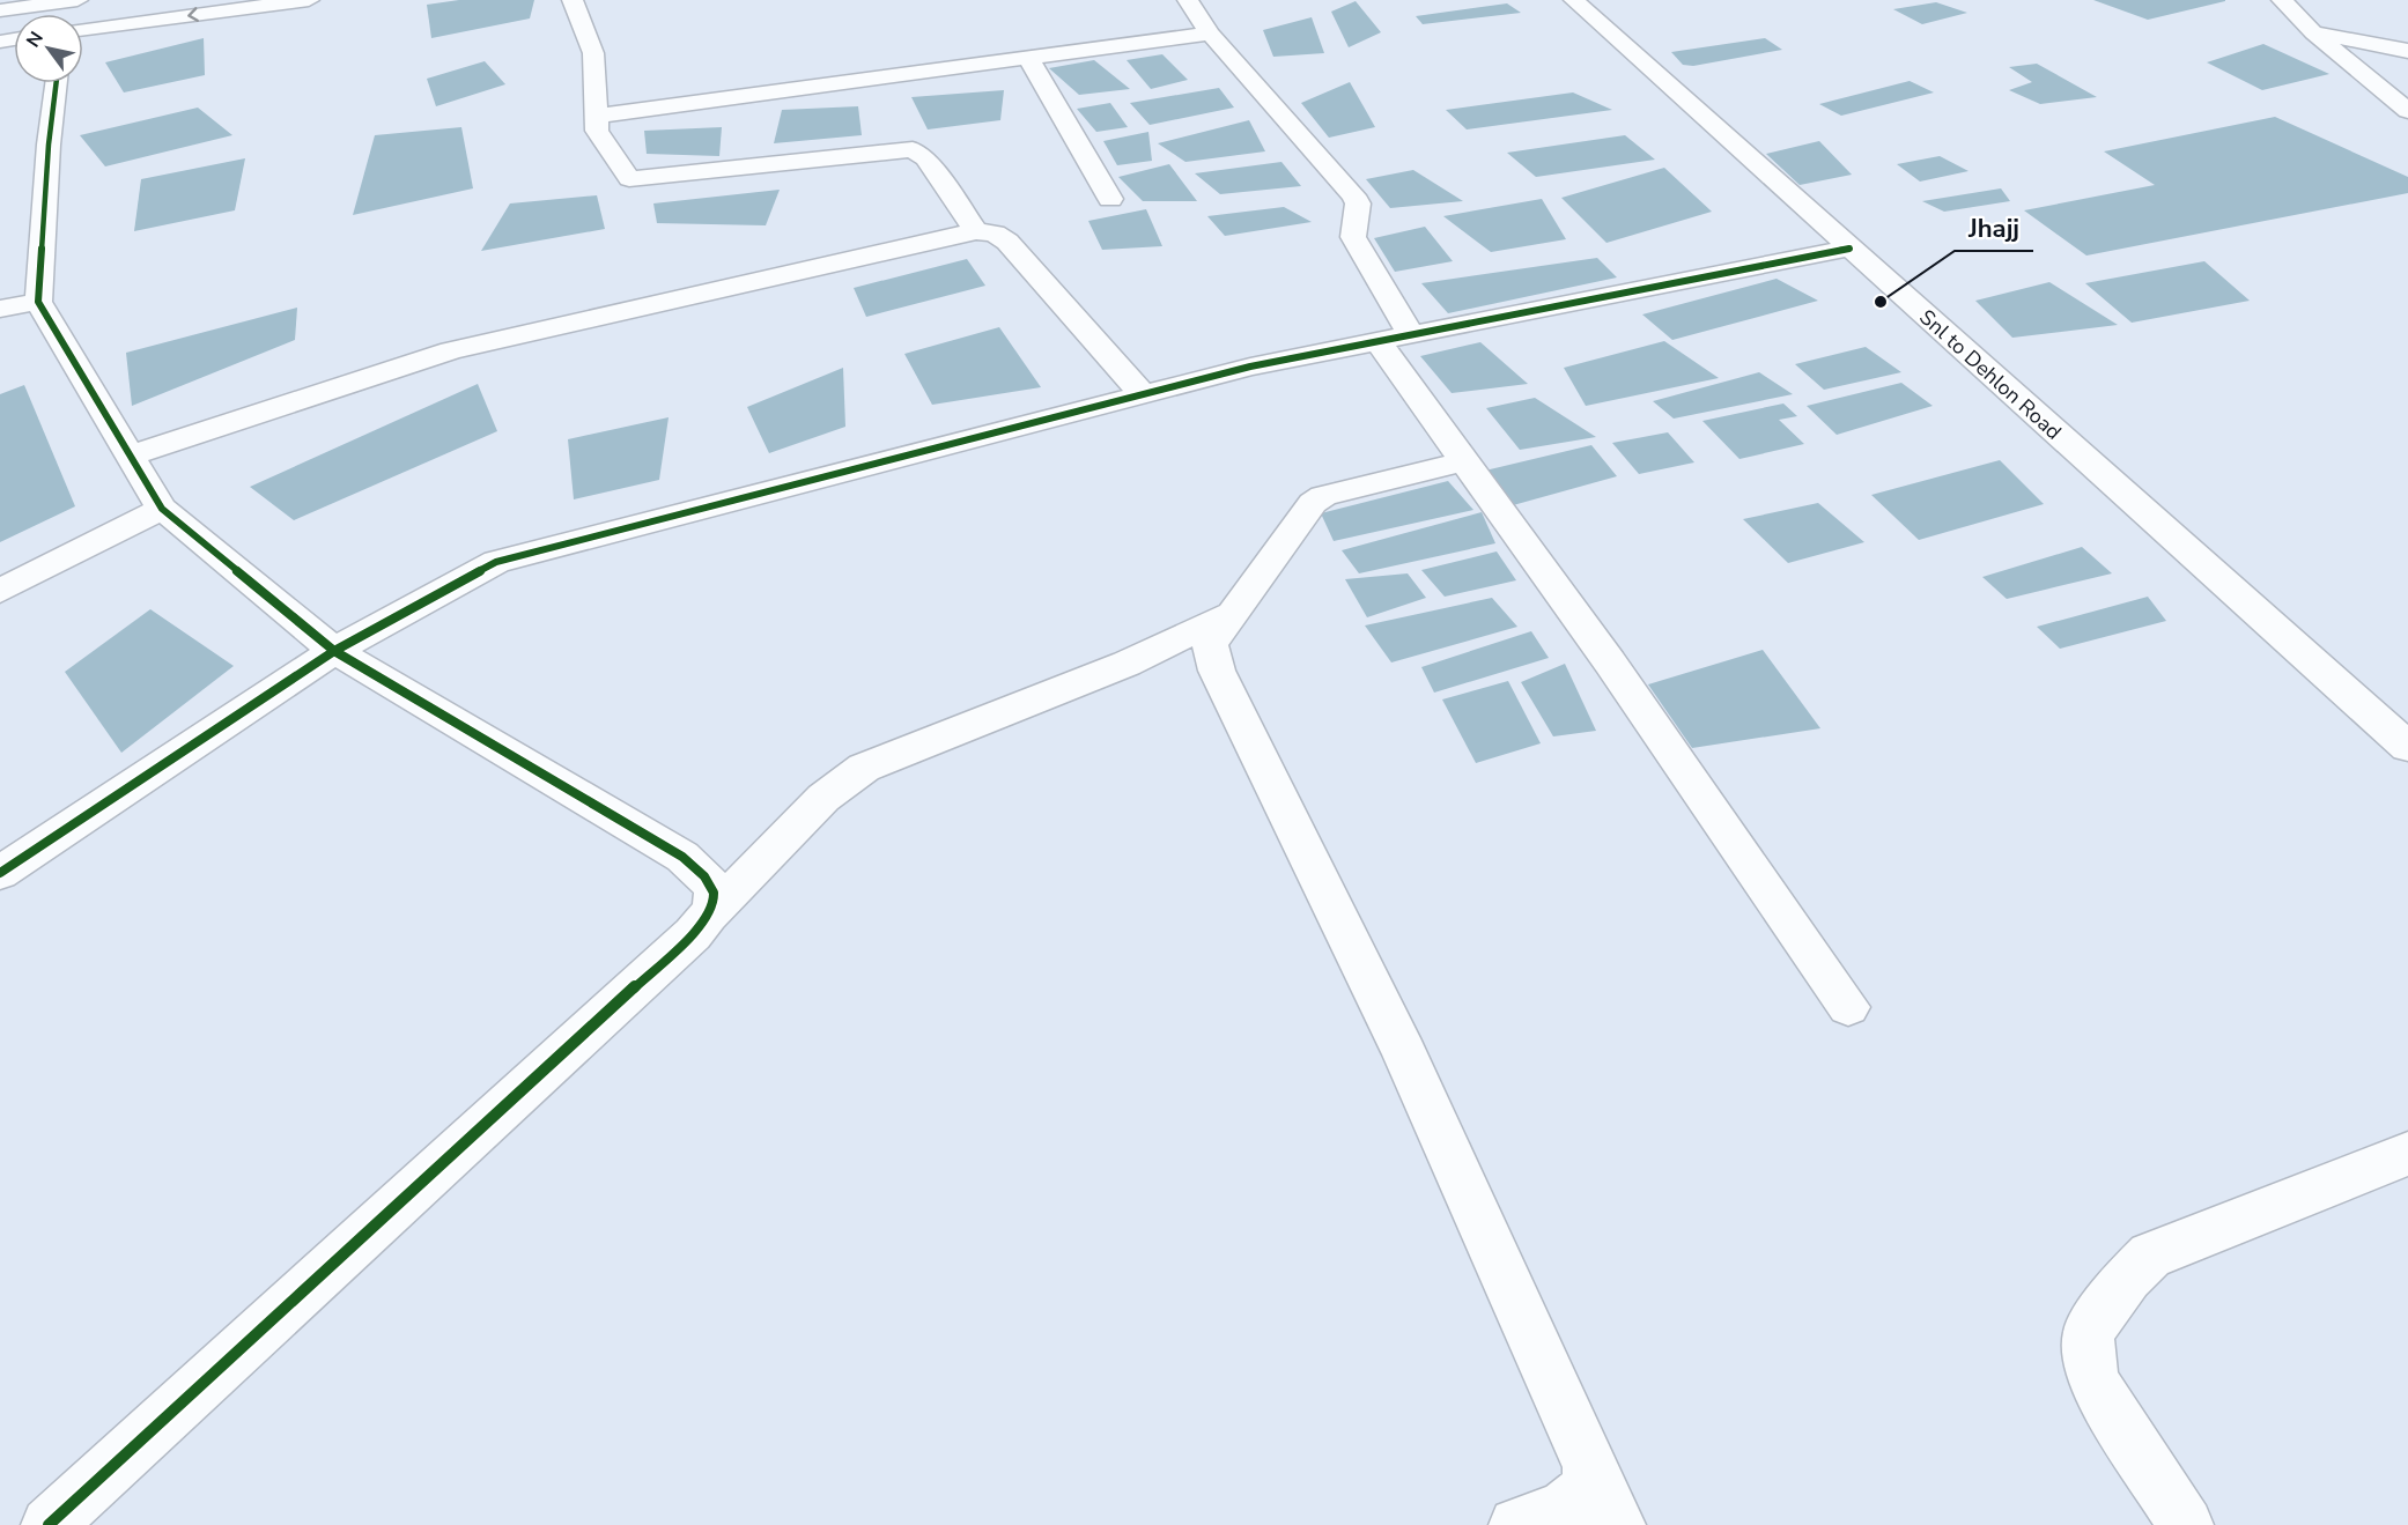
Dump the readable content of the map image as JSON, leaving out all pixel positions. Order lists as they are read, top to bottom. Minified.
{"streets":{"main road":["Snl to Dehlon Road"]},"places":["Jhajj"],"north":"top left"}
